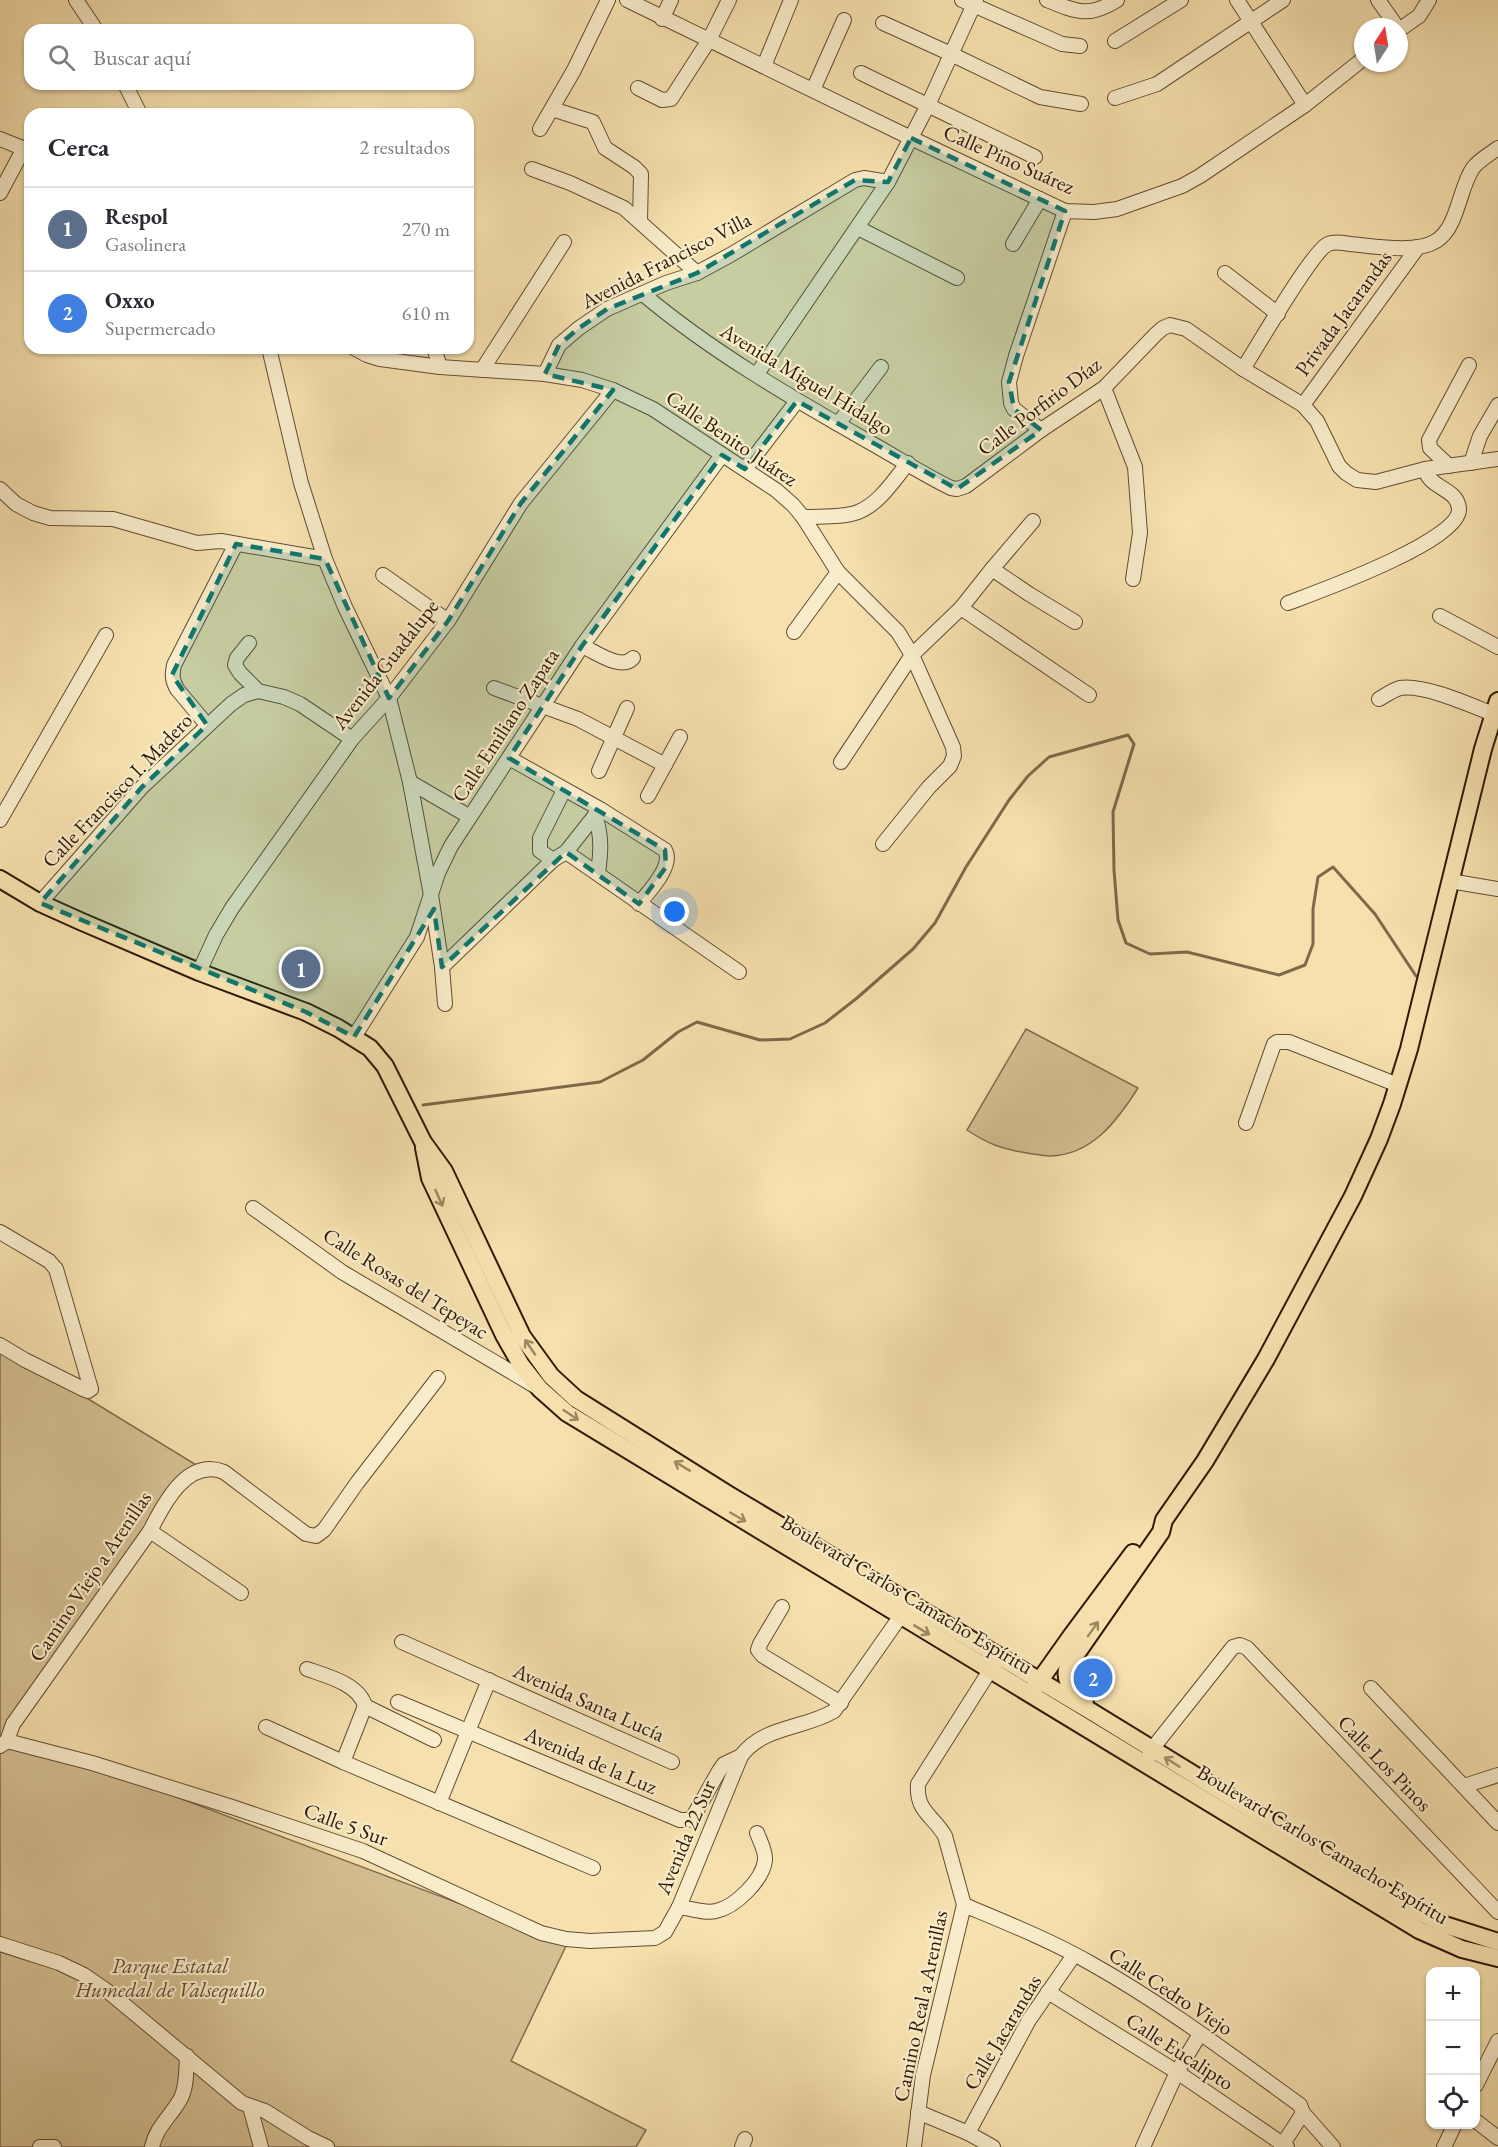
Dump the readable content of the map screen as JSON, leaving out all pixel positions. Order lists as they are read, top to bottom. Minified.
{"streets":{"main road":["Boulevard Carlos Camacho Espíritu"],"street":["Calle Pino Suárez","Avenida Francisco Villa","Privada Jacarandas","Avenida Miguel Hidalgo","Calle Porfirio Díaz","Calle Benito Juárez","Avenida Guadalupe","Calle Emiliano Zapata","Calle Francisco I. Madero","Calle Rosas del Tepeyac","Camino Viejo a Arenillas","Avenida Santa Lucía","Avenida de la Luz","Calle Los Pinos","Calle 5 Sur","Avenida 22 Sur","Calle Cedro Viejo","Camino Real a Arenillas","Calle Jacarandas","Calle Eucalipto"]},"crossings":[["Avenida Francisco Villa","Avenida Miguel Hidalgo"],["Avenida Francisco Villa","Calle Benito Juárez"],["Privada Jacarandas","Calle Porfirio Díaz"],["Avenida Miguel Hidalgo","Calle Porfirio Díaz"],["Calle Benito Juárez","Avenida Guadalupe"],["Calle Benito Juárez","Calle Emiliano Zapata"],["Avenida Guadalupe","Boulevard Carlos Camacho Espíritu"],["Calle Emiliano Zapata","Boulevard Carlos Camacho Espíritu"],["Calle Francisco I. Madero","Boulevard Carlos Camacho Espíritu"],["Calle Rosas del Tepeyac","Boulevard Carlos Camacho Espíritu"],["Camino Viejo a Arenillas","Calle 5 Sur"],["Boulevard Carlos Camacho Espíritu","Calle Los Pinos"],["Boulevard Carlos Camacho Espíritu","Camino Real a Arenillas"],["Avenida de la Luz","Avenida 22 Sur"],["Calle 5 Sur","Avenida 22 Sur"],["Calle Cedro Viejo","Camino Real a Arenillas"],["Calle Cedro Viejo","Calle Jacarandas"],["Calle Jacarandas","Calle Eucalipto"]],"parks":["Parque Estatal Humedal de Valsequillo"],"north":"top","page":{"search":"Buscar aquí","heading":["Cerca","2 resultados"],"list":[{"mark":"1","name":"Respol","note":"Gasolinera","value":"270 m"},{"mark":"2","name":"Oxxo","note":"Supermercado","value":"610 m"}],"pins":["1","2"],"map_buttons":["+","−"]}}
